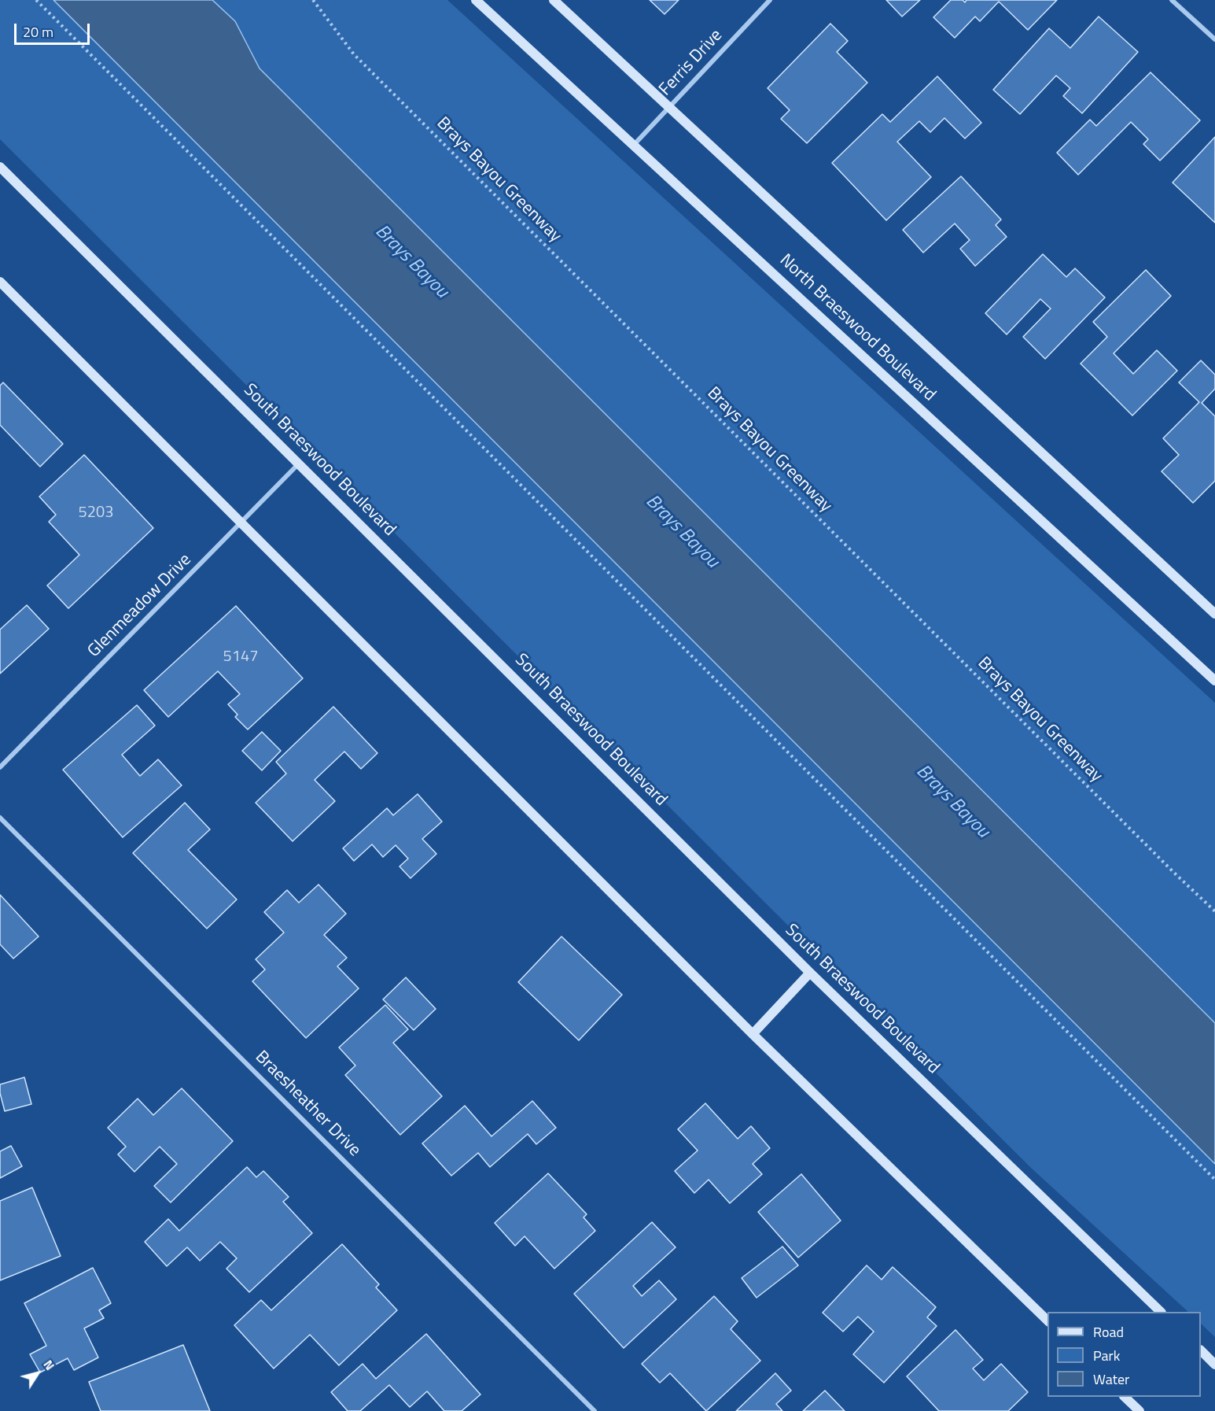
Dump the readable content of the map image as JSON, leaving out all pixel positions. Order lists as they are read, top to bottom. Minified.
{"streets":{"main road":["North Braeswood Boulevard","South Braeswood Boulevard"],"street":["Ferris Drive","Glenmeadow Drive","Braesheather Drive"],"path":["Brays Bayou Greenway"]},"crossings":[["Ferris Drive","North Braeswood Boulevard"],["South Braeswood Boulevard","Glenmeadow Drive"]],"water":["Brays Bayou"],"house_numbers":["5203","5147"],"legend":["Road","Park","Water"],"scale_bar":"20 m","north":"top right"}
